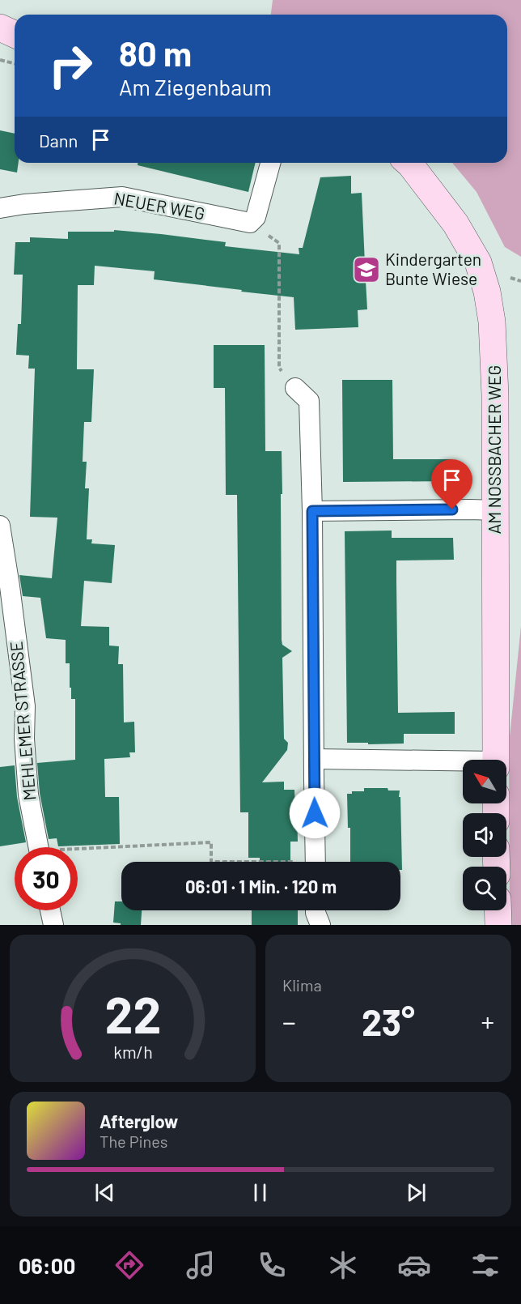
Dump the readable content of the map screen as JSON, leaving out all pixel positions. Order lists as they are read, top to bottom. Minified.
{"streets":{"street":["NEUER WEG","AM NOSSBACHER WEG","MEHLEMER STRASSE"]},"places":{"school or university":["Kindergarten Bunte Wiese"]},"north":"top left","page":{"turn":["80 m","Am Ziegenbaum"],"then":"Dann","limit":"30","trip":"06:01 · 1 Min. · 120 m","tile":"Klima","heat":["−","23°","+"],"song":["Afterglow","The Pines"],"tabs":"06:00","gauge":["22","km/h"]}}
